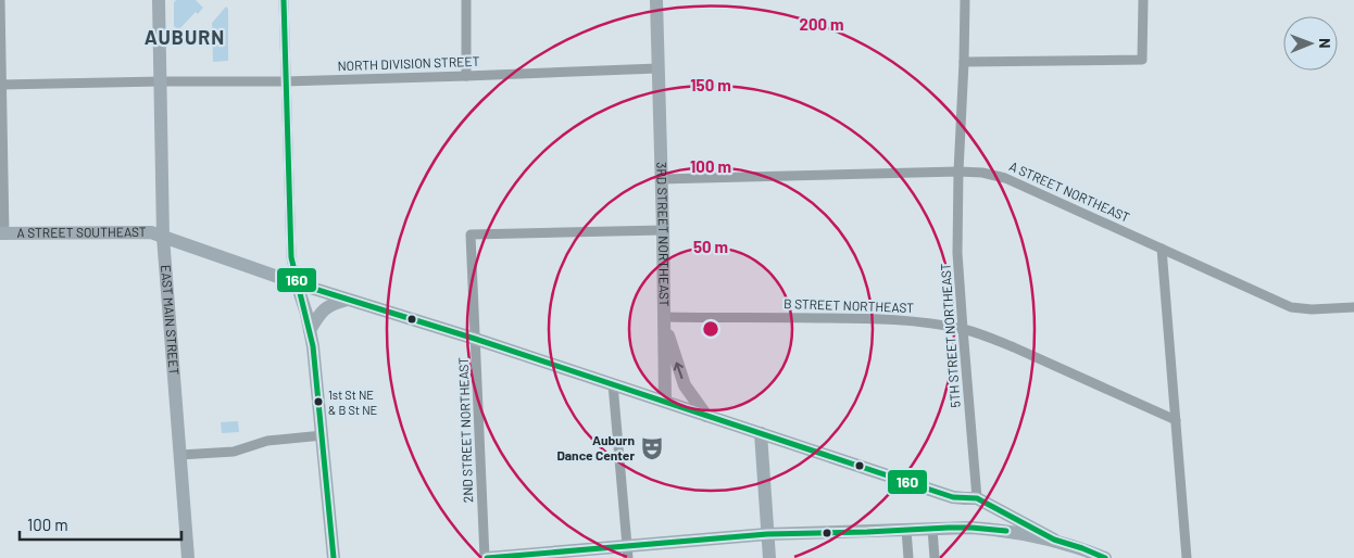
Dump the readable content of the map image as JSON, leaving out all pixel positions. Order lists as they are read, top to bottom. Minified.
{"streets":{"main road":["A STREET SOUTHEAST","3RD STREET NORTHEAST","EAST MAIN STREET"],"street":["NORTH DIVISION STREET","A STREET NORTHEAST","B STREET NORTHEAST","5TH STREET NORTHEAST","2ND STREET NORTHEAST"]},"crossings":[["NORTH DIVISION STREET","3RD STREET NORTHEAST"],["NORTH DIVISION STREET","EAST MAIN STREET"],["A STREET NORTHEAST","3RD STREET NORTHEAST"],["A STREET NORTHEAST","5TH STREET NORTHEAST"],["A STREET SOUTHEAST","3RD STREET NORTHEAST"],["A STREET SOUTHEAST","EAST MAIN STREET"],["A STREET SOUTHEAST","5TH STREET NORTHEAST"],["A STREET SOUTHEAST","2ND STREET NORTHEAST"],["3RD STREET NORTHEAST","B STREET NORTHEAST"],["3RD STREET NORTHEAST","2ND STREET NORTHEAST"],["B STREET NORTHEAST","5TH STREET NORTHEAST"]],"districts":["AUBURN"],"places":{"other":["1st St NE & B St NE"],"theatre":["Auburn Dance Center"]},"lines":["transit line 160"],"scale_bar":"100 m","north":"right","rings":["200 m","150 m","100 m","50 m"]}
